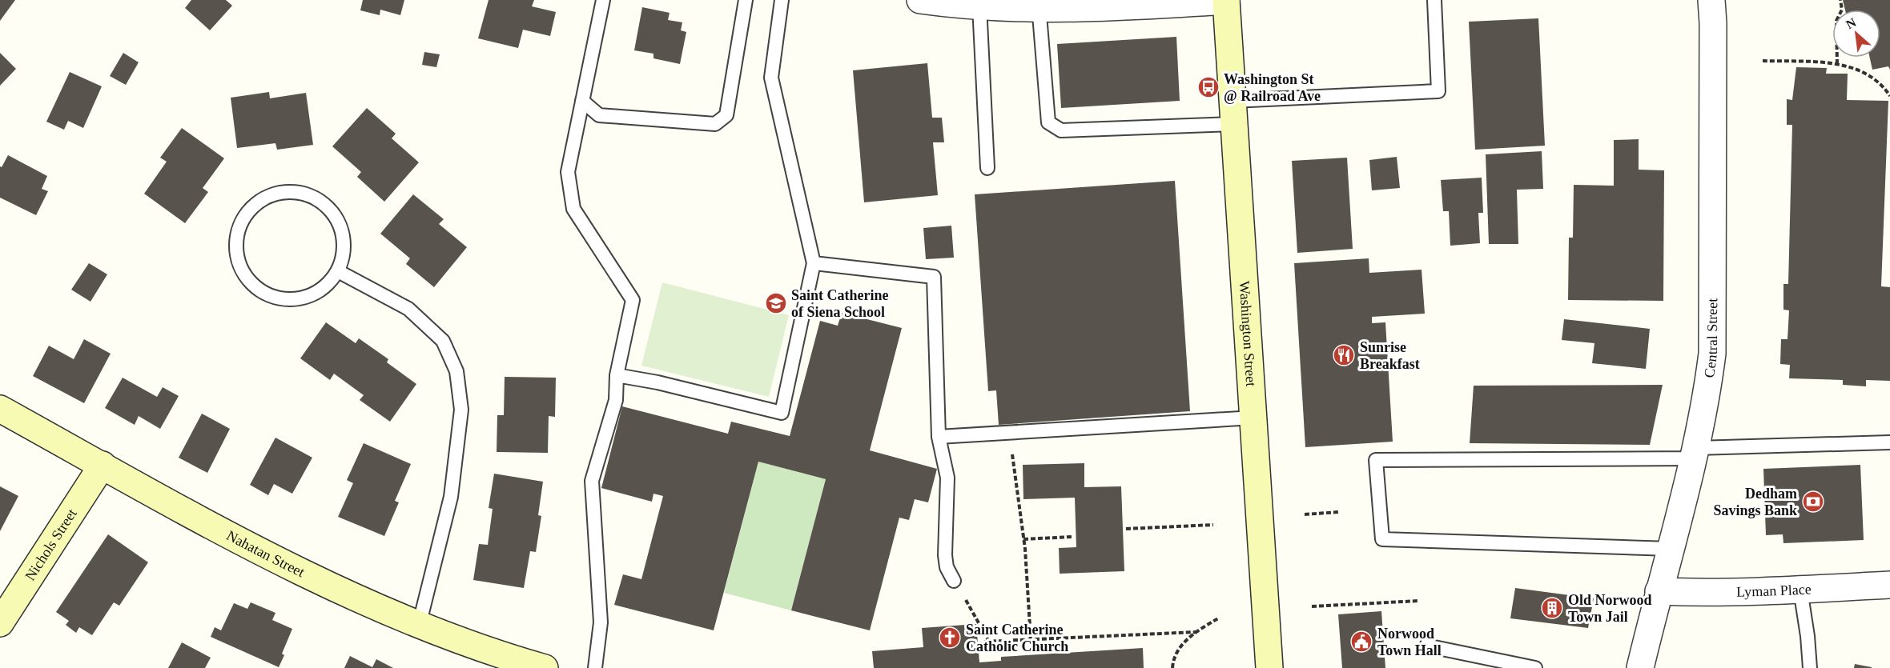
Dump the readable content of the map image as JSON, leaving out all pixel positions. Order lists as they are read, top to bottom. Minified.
{"streets":{"main road":["Washington Street","Nichols Street","Nahatan Street"],"street":["Central Street","Lyman Place"]},"crossings":[["Central Street","Lyman Place"],["Nichols Street","Nahatan Street"]],"places":{"bus stop":["Washington St @ Railroad Ave"],"school or university":["Saint Catherine of Siena School"],"restaurant":["Sunrise Breakfast"],"bank":["Dedham Savings Bank"],"building":["Old Norwood Town Jail"],"church":["Saint Catherine Catholic Church"],"public building":["Norwood Town Hall"]},"north":"top left"}
